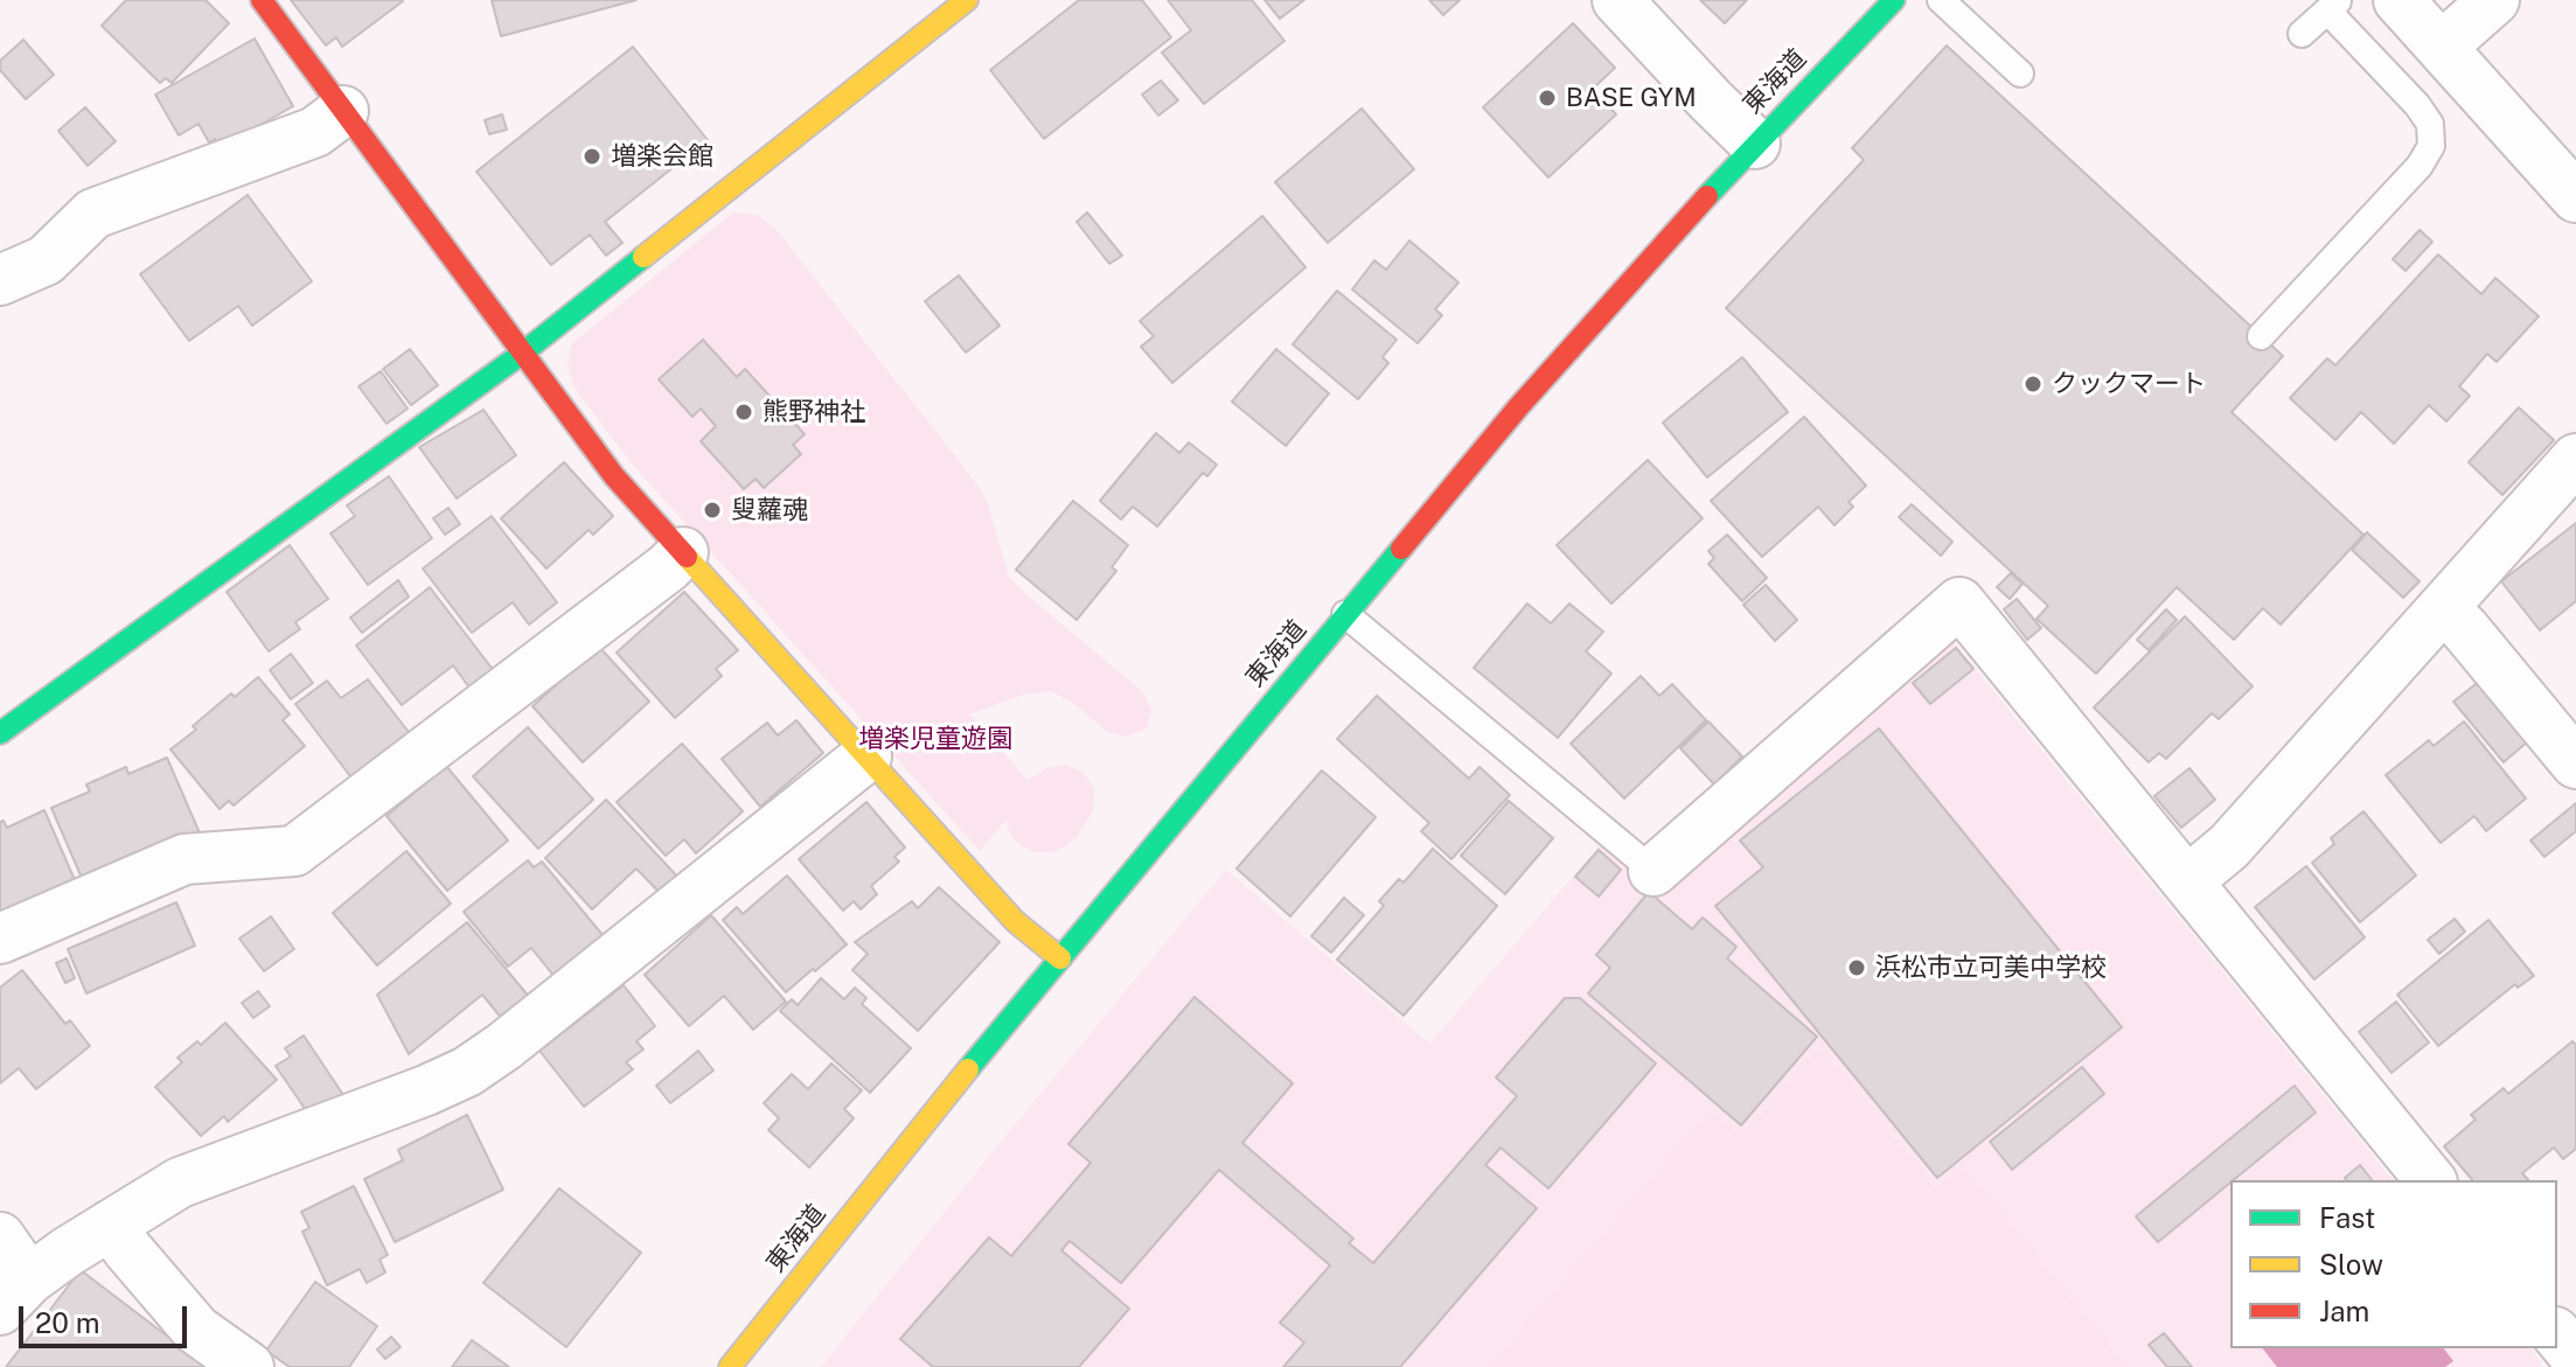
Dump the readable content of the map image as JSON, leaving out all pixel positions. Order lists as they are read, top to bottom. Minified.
{"streets":{"main road":["東海道"]},"parks":["増楽児童遊園"],"places":["BASE GYM","増楽会館","クックマート","熊野神社","叟蘿魂","浜松市立可美中学校"],"legend":["Fast","Slow","Jam"],"scale_bar":"20 m"}
